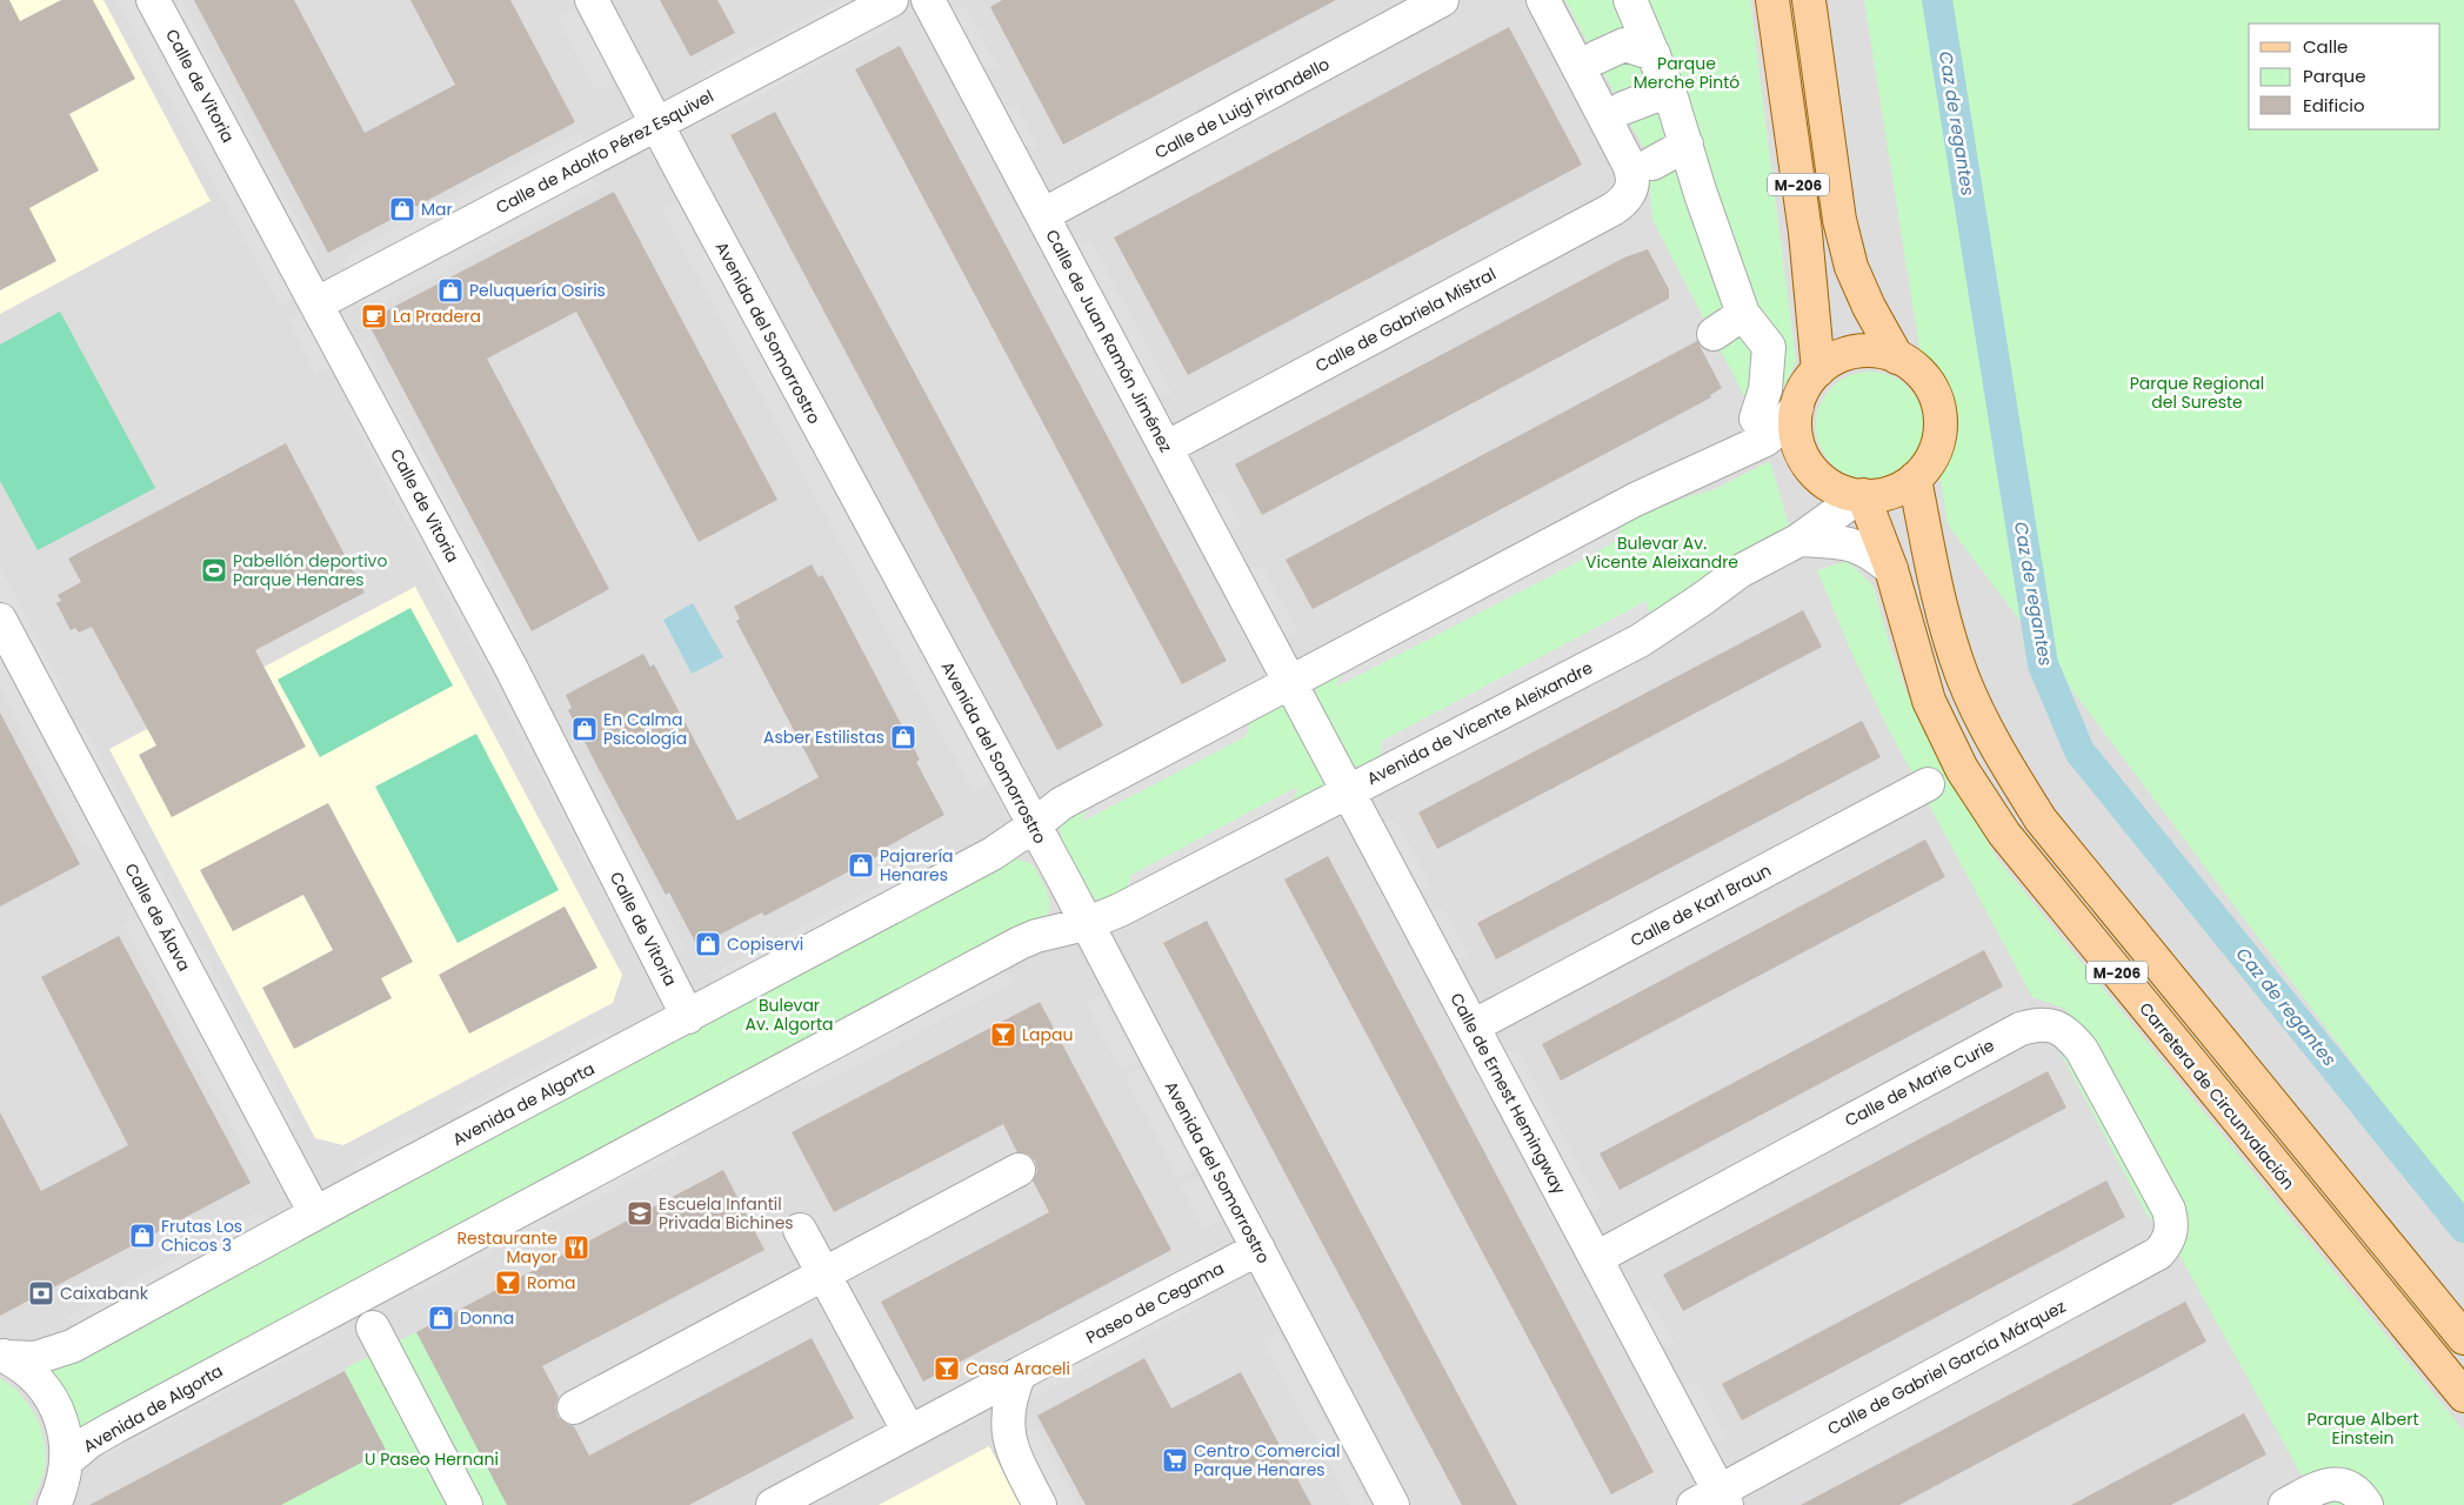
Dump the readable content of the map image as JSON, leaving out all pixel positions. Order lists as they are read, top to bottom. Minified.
{"streets":{"main road":["M-206","Carretera de Circunvalación"],"street":["Calle de Vitoria","Calle de Luigi Pirandello","Calle de Adolfo Pérez Esquivel","Calle de Gabriela Mistral","Avenida del Somorrostro","Calle de Juan Ramón Jiménez","Avenida de Vicente Aleixandre","Calle de Karl Braun","Calle de Álava","Calle de Marie Curie","Calle de Ernest Hemingway","Avenida de Algorta","Paseo de Cegama","Calle de Gabriel García Márquez"]},"crossings":[["Calle de Vitoria","Calle de Adolfo Pérez Esquivel"],["Calle de Vitoria","Avenida de Algorta"],["Calle de Luigi Pirandello","Calle de Juan Ramón Jiménez"],["Calle de Adolfo Pérez Esquivel","Avenida del Somorrostro"],["M-206","Avenida de Vicente Aleixandre"],["M-206","Carretera de Circunvalación"],["Calle de Gabriela Mistral","Calle de Juan Ramón Jiménez"],["Avenida del Somorrostro","Avenida de Vicente Aleixandre"],["Avenida del Somorrostro","Avenida de Algorta"],["Avenida del Somorrostro","Paseo de Cegama"],["Calle de Juan Ramón Jiménez","Calle de Ernest Hemingway"],["Avenida de Vicente Aleixandre","Calle de Ernest Hemingway"],["Avenida de Vicente Aleixandre","Carretera de Circunvalación"],["Avenida de Vicente Aleixandre","Avenida de Algorta"],["Calle de Karl Braun","Calle de Ernest Hemingway"],["Calle de Álava","Avenida de Algorta"],["Calle de Marie Curie","Calle de Ernest Hemingway"],["Calle de Marie Curie","Calle de Gabriel García Márquez"],["Calle de Ernest Hemingway","Calle de Gabriel García Márquez"]],"water":["Caz de regantes"],"parks":["Parque Merche Pintó","Parque Regional del Sureste","Bulevar Av. Vicente Aleixandre","Bulevar Av. Algorta","Parque Albert Einstein","U Paseo Hernani"],"places":{"shop":["Mar","Peluquería Osiris","En Calma Psicología","Asber Estilistas","Pajarería Henares","Copiservi","Frutas Los Chicos 3","Donna"],"cafe":["La Pradera"],"sports":["Pabellón deportivo Parque Henares"],"bar":["Lapau","Roma","Casa Araceli"],"school or university":["Escuela Infantil Privada Bichines"],"restaurant":["Restaurante Mayor"],"bank":["Caixabank"],"supermarket":["Centro Comercial Parque Henares"]},"legend":["Calle","Parque","Edificio"]}
